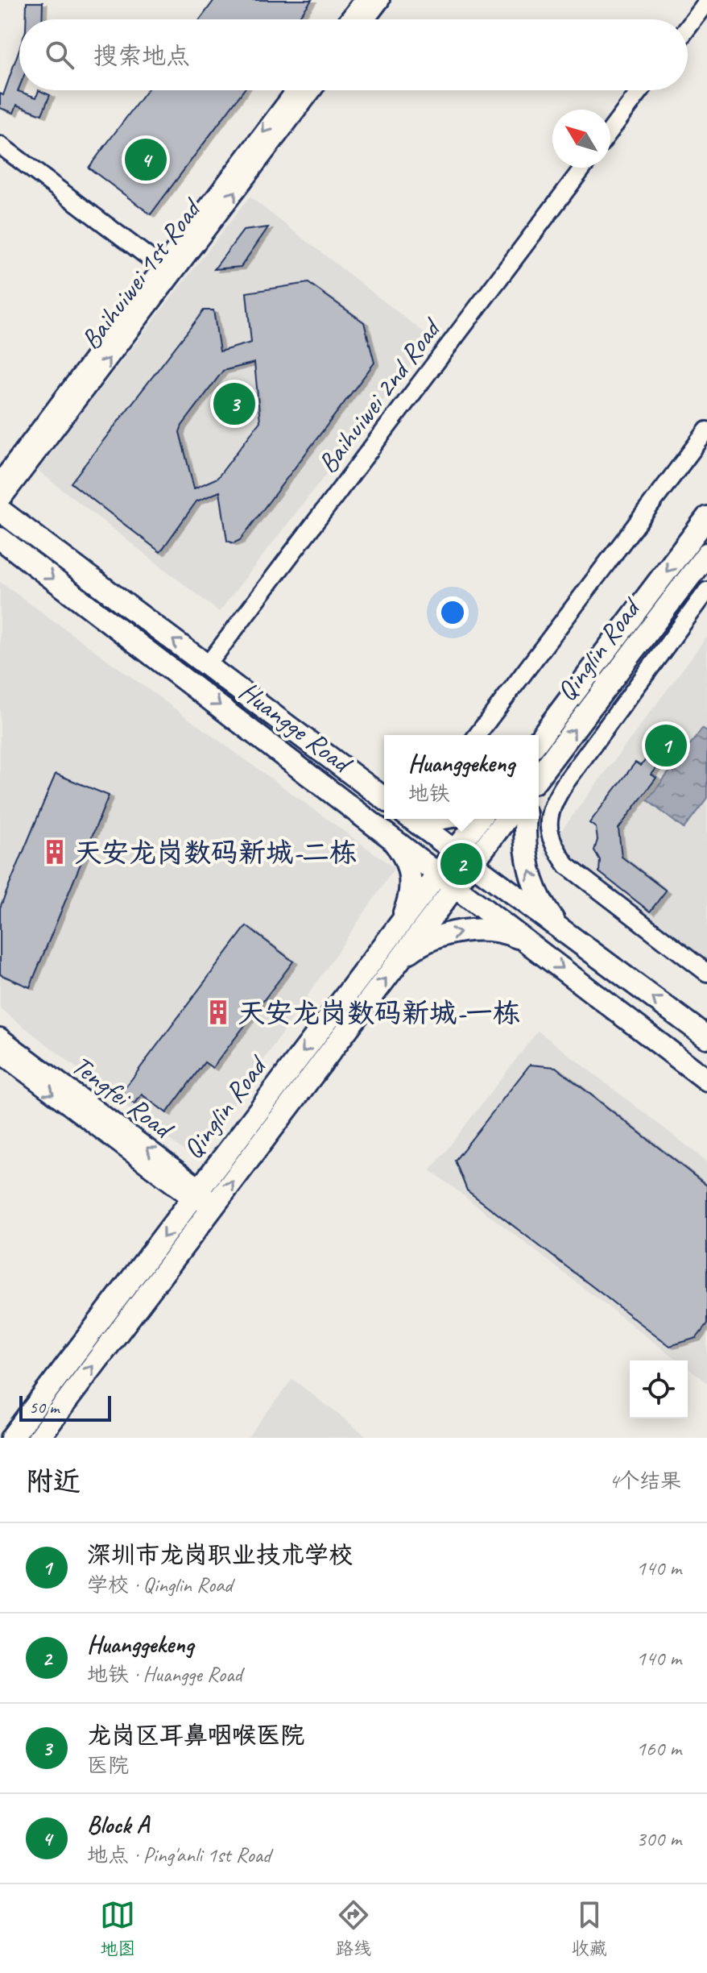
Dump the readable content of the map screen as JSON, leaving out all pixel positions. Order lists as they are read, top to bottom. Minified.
{"streets":{"main road":["Qinglin Road","Huangge Road"],"street":["Baihuiwei 1st Road","Baihuiwei 2nd Road","Tengfei Road"]},"crossings":[["Baihuiwei 2nd Road","Huangge Road"],["Qinglin Road","Huangge Road"],["Qinglin Road","Tengfei Road"]],"places":{"building":["天安龙岗数码新城-二栋","天安龙岗数码新城-一栋"]},"scale_bar":"50 m","north":"top left","page":{"search":"搜索地点","pins":["4","3","1","2"],"popup":["Huanggekeng","地铁"],"scale":"50 m","heading":["附近","4个结果"],"list":[{"mark":"1","name":"深圳市龙岗职业技术学校","note":"学校 · Qinglin Road","value":"140 m"},{"mark":"2","name":"Huanggekeng","note":"地铁 · Huangge Road","value":"140 m"},{"mark":"3","name":"龙岗区耳鼻咽喉医院","note":"医院","value":"160 m"},{"mark":"4","name":"Block A","note":"地点 · Ping'anli 1st Road","value":"300 m"}],"nav":["地图","路线","收藏"]}}
